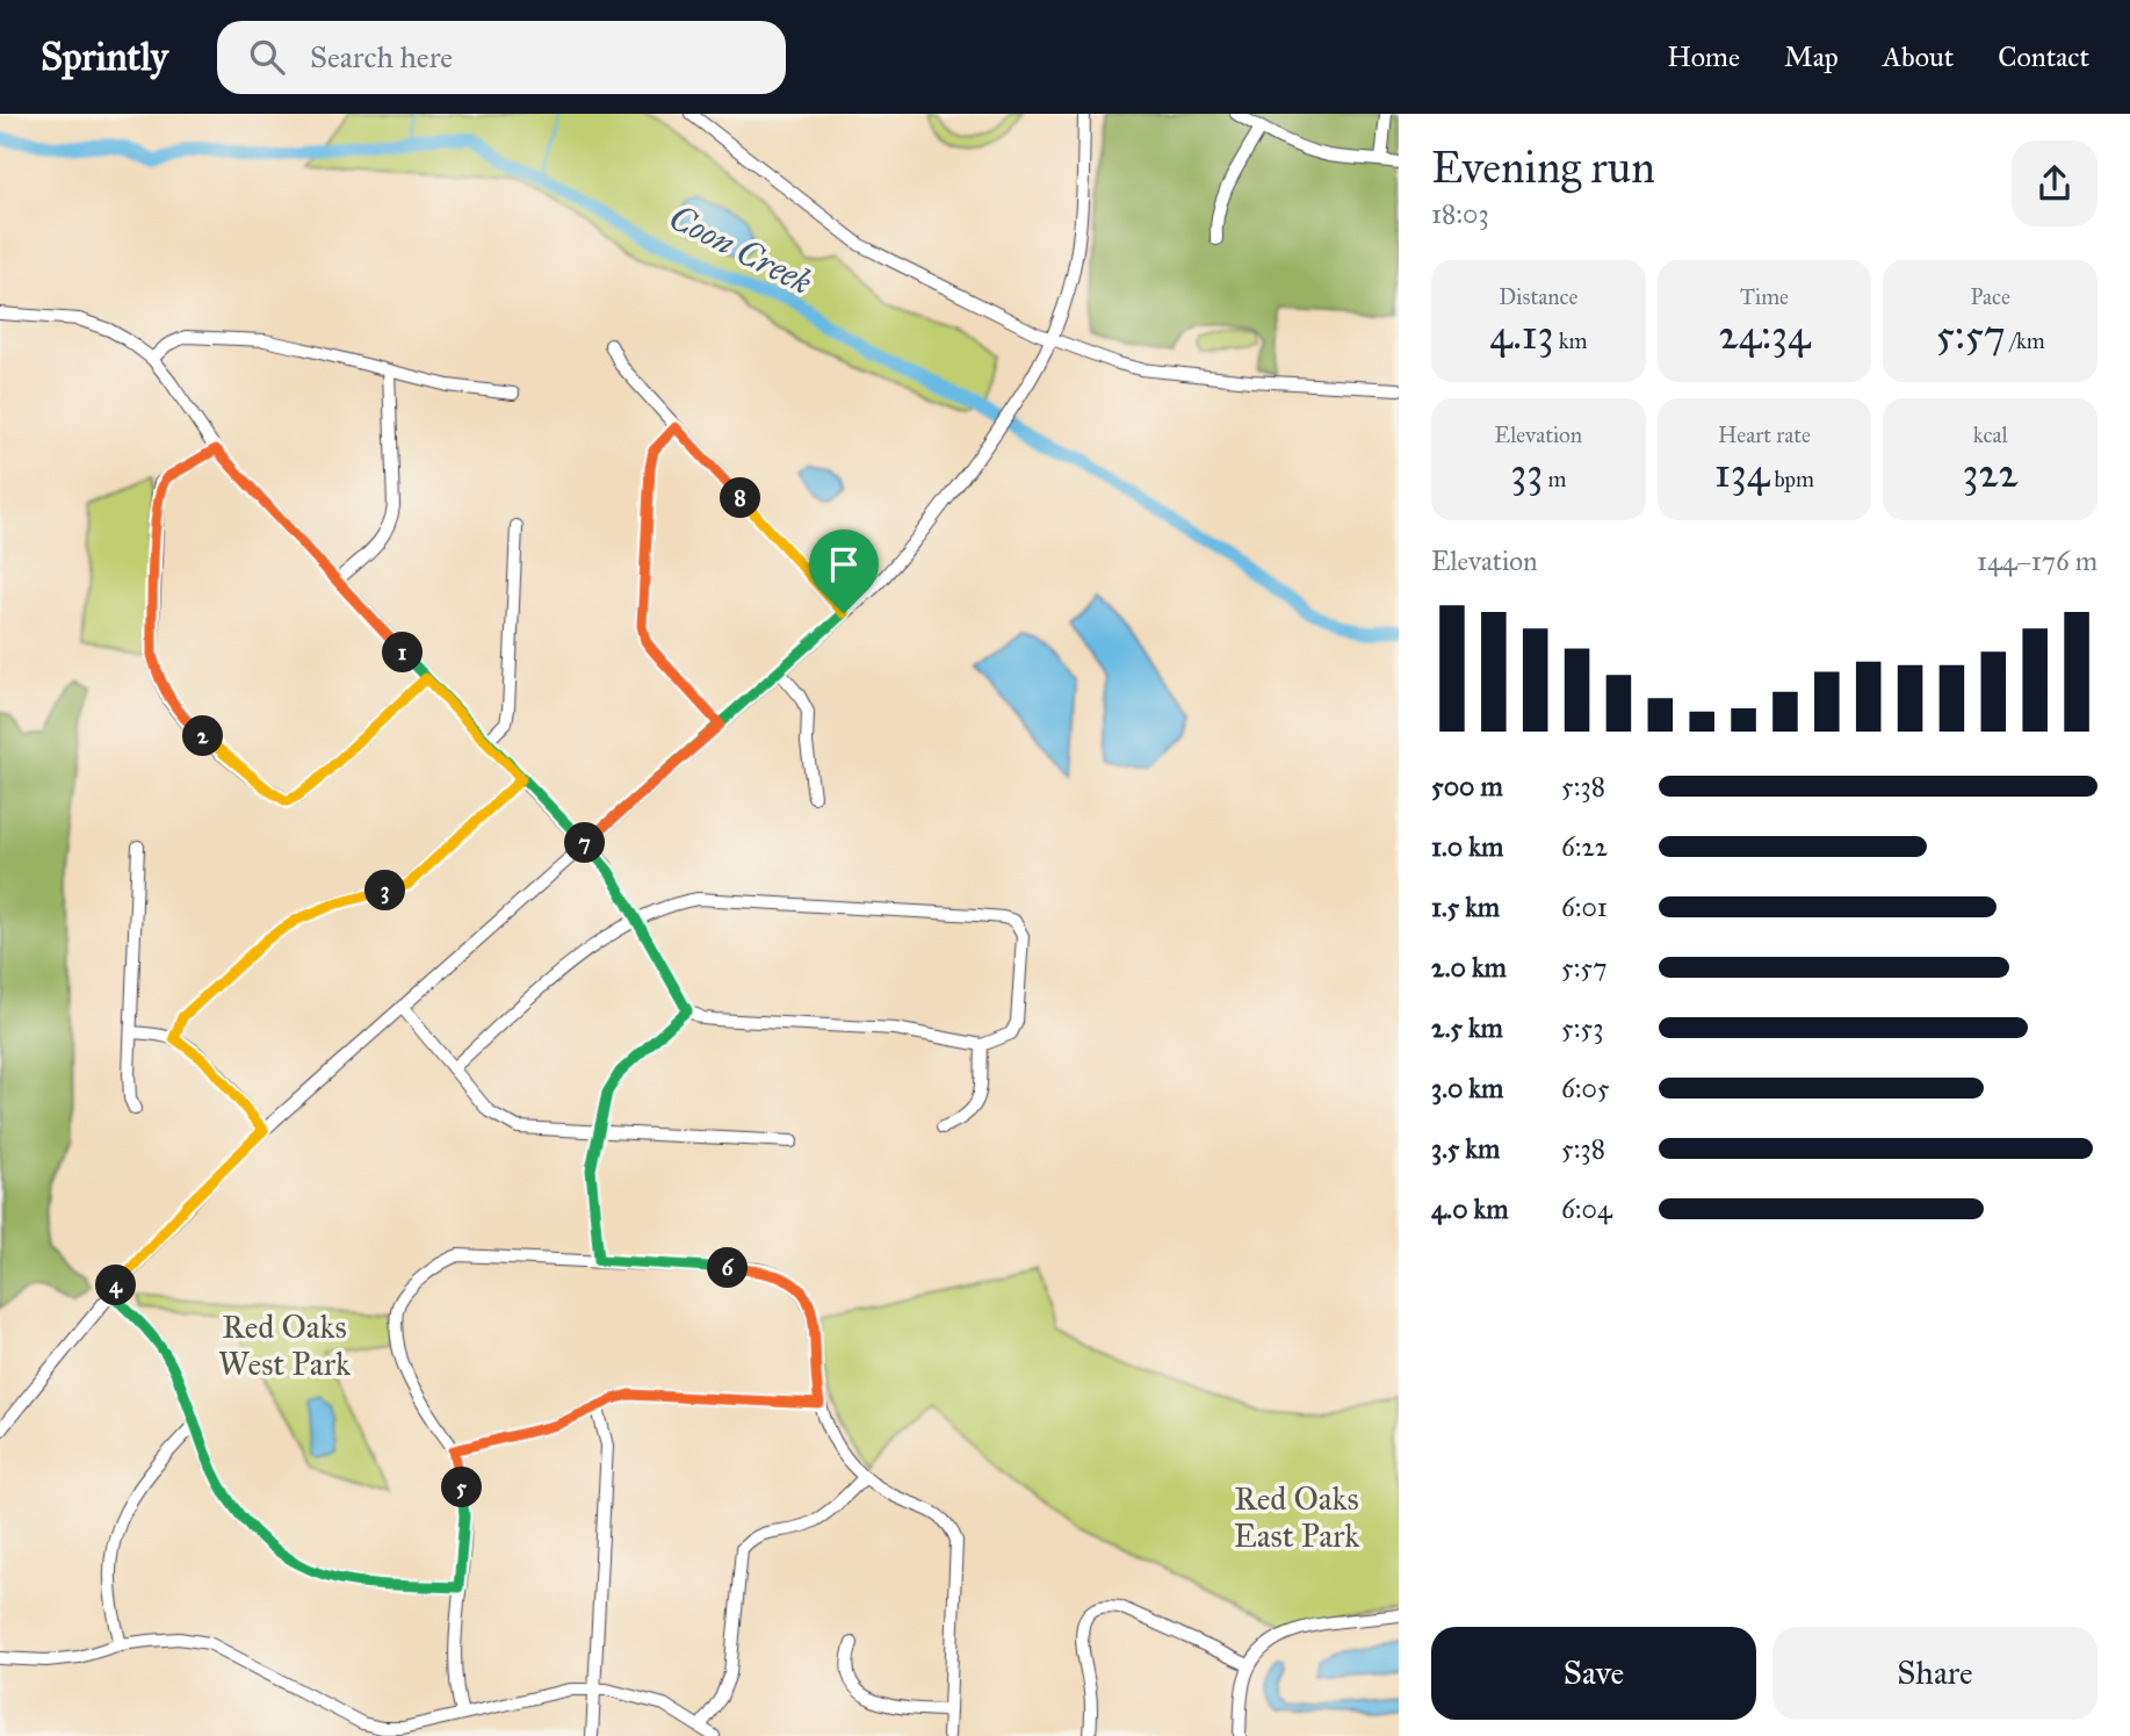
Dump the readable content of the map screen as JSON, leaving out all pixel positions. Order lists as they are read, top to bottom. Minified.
{"water":["Coon Creek"],"parks":["Red Oaks West Park","Red Oaks East Park"],"page":{"header":"Sprintly","search":"Search here","nav":["Home","Map","About","Contact"],"heading":["Evening run","18:03"],"stats":[["Distance","4.13 km"],["Time","24:34"],["Pace","5:57 /km"],["Elevation","33 m"],["Heart rate","134 bpm"],["kcal","322"]],"pins":["8","1","2","7","3","6","4","5"],"chart":["Elevation","144–176 m"],"list":[{"name":"500 m","note":"5:38"},{"name":"1.0 km","note":"6:22"},{"name":"1.5 km","note":"6:01"},{"name":"2.0 km","note":"5:57"},{"name":"2.5 km","note":"5:53"},{"name":"3.0 km","note":"6:05"},{"name":"3.5 km","note":"5:38"},{"name":"4.0 km","note":"6:04"}],"buttons":["Save","Share"]}}
